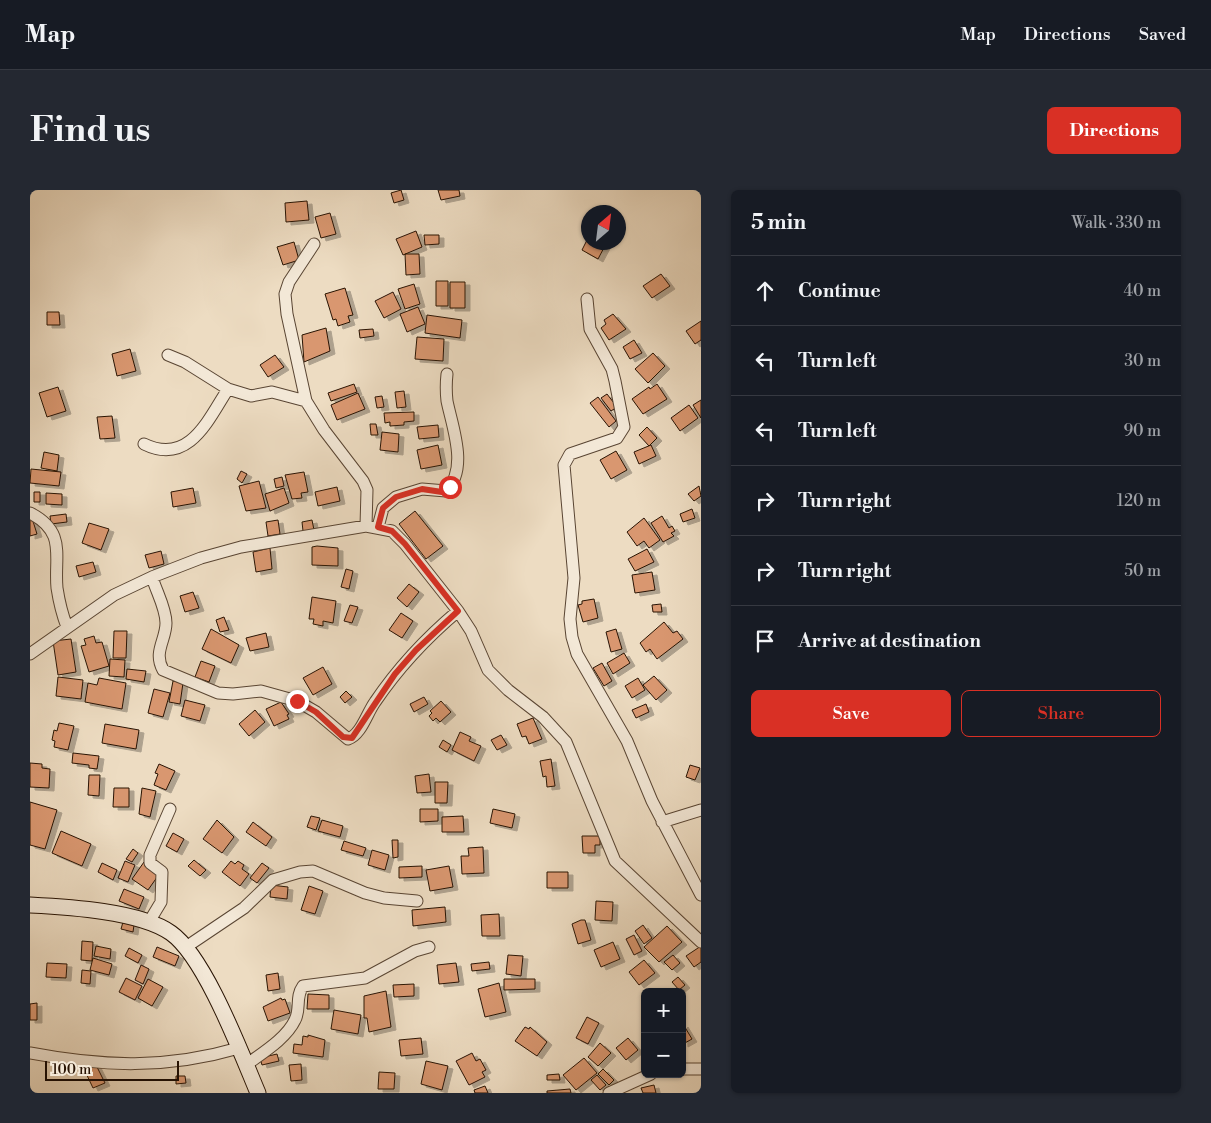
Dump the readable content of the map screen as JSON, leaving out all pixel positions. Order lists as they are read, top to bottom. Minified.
{"scale_bar":"100 m","north":"top right","page":{"header":"Map","nav":["Map","Directions","Saved"],"buttons":["Directions",["Save","Share"]],"title":"Find us","heading":["5 min","Walk · 330 m"],"list":[["Continue","40 m"],["Turn left","30 m"],["Turn left","90 m"],["Turn right","120 m"],["Turn right","50 m"],"Arrive at destination"],"map_buttons":["+","−"],"scale":"100 m"}}
